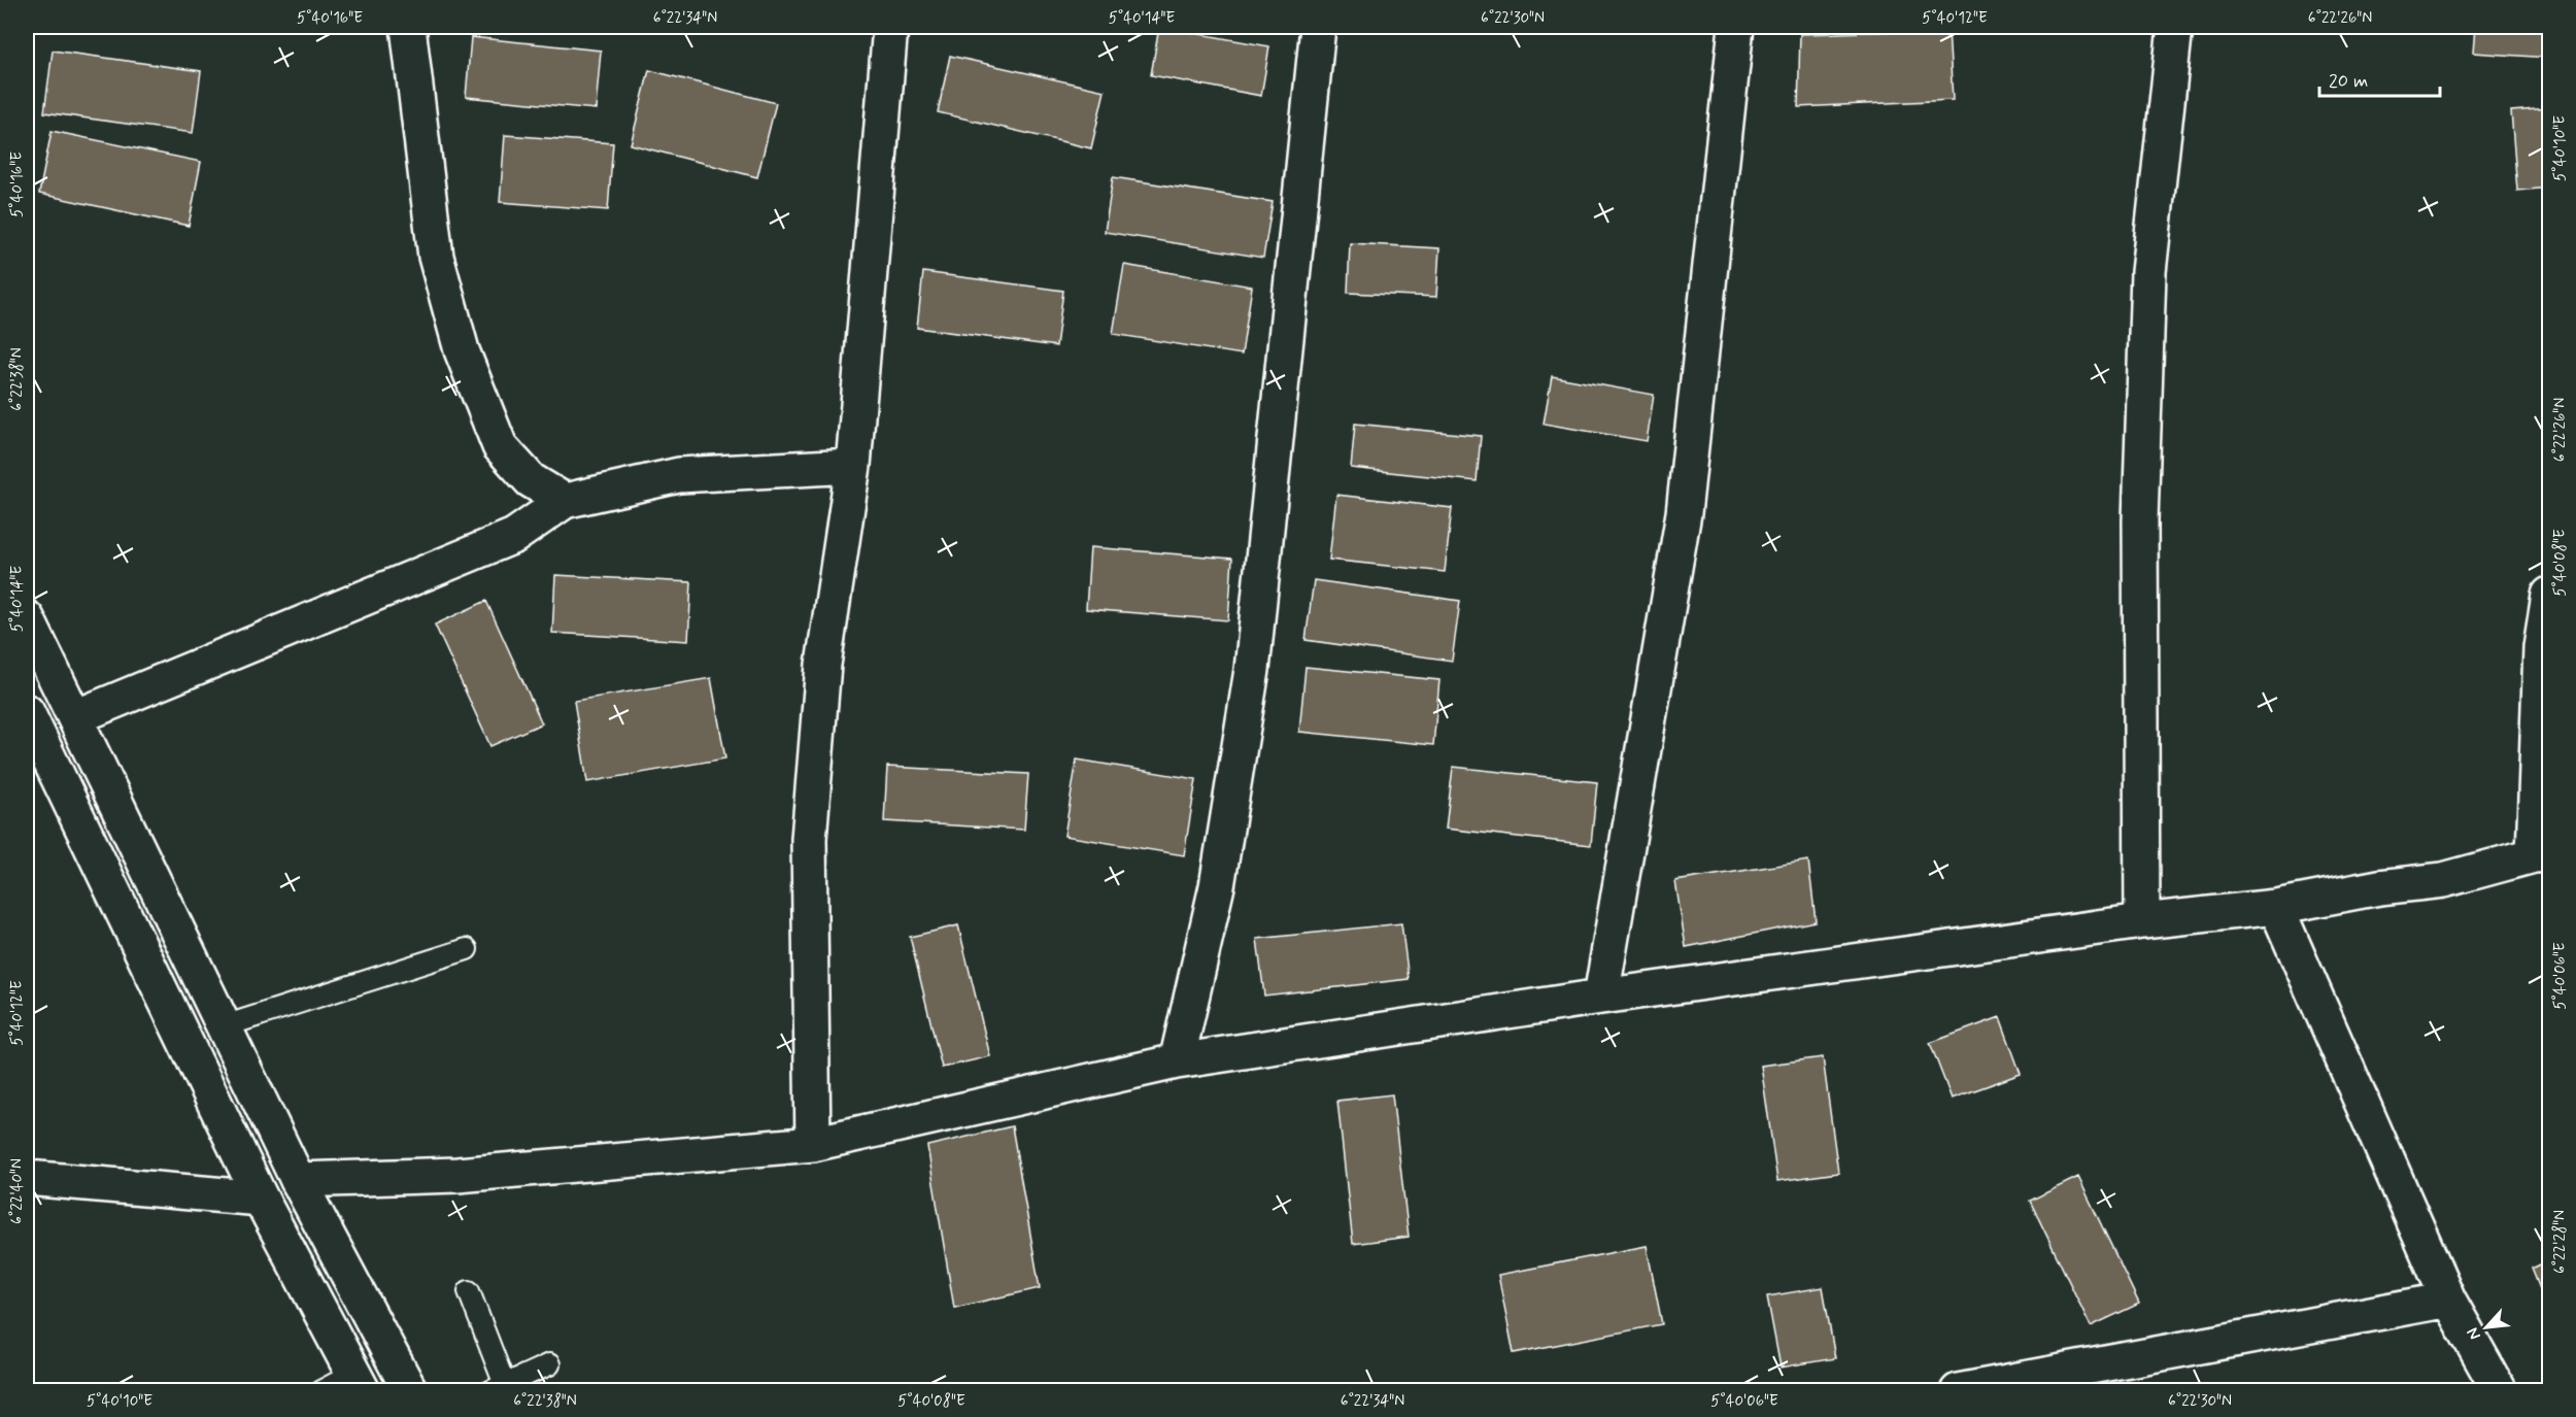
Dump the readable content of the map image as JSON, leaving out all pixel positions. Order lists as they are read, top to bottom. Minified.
{"scale_bar":"20 m","north":"bottom left","coordinates":["5°40'16\"E","6°22'34\"N","5°40'14\"E","6°22'30\"N","5°40'12\"E","6°22'26\"N","5°40'10\"E","6°22'38\"N","5°40'08\"E","5°40'06\"E","6°22'40\"N","6°22'28\"N"]}
